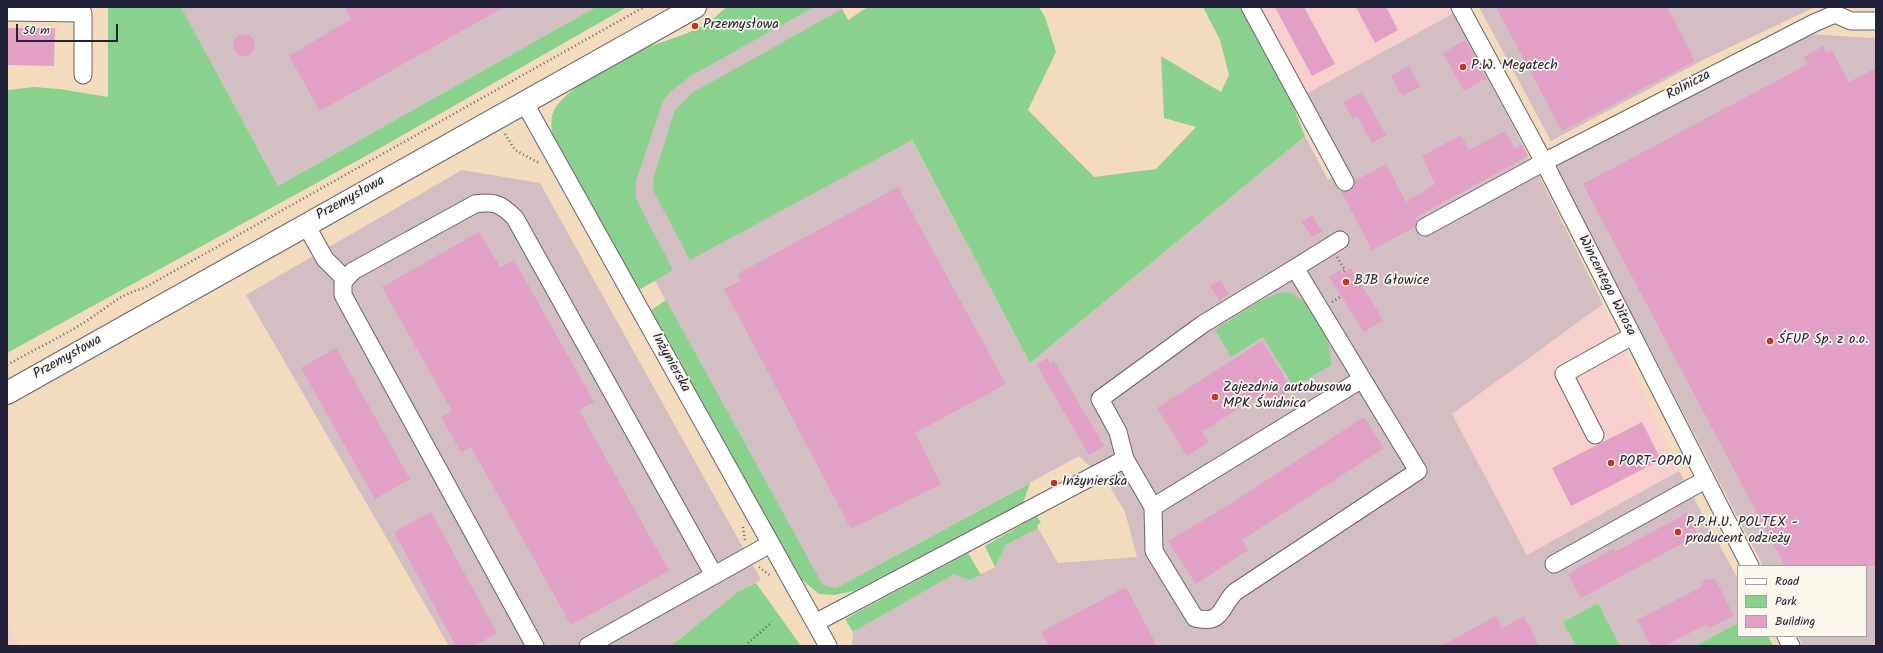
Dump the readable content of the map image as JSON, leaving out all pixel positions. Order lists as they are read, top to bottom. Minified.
{"streets":{"main road":["Przemysłowa"],"street":["Rolnicza","Wincentego Witosa","Inżynierska"]},"crossings":[["Rolnicza","Wincentego Witosa"],["Przemysłowa","Inżynierska"]],"places":["Przemysłowa","P.W. Megatech","BJB Głowice","ŚFUP Sp. z o.o.","Zajezdnia autobusowa MPK Świdnica","PORT-OPON","Inżynierska","P.P.H.U. POLTEX - producent odzieży"],"legend":["Road","Park","Building"],"scale_bar":"50 m"}
